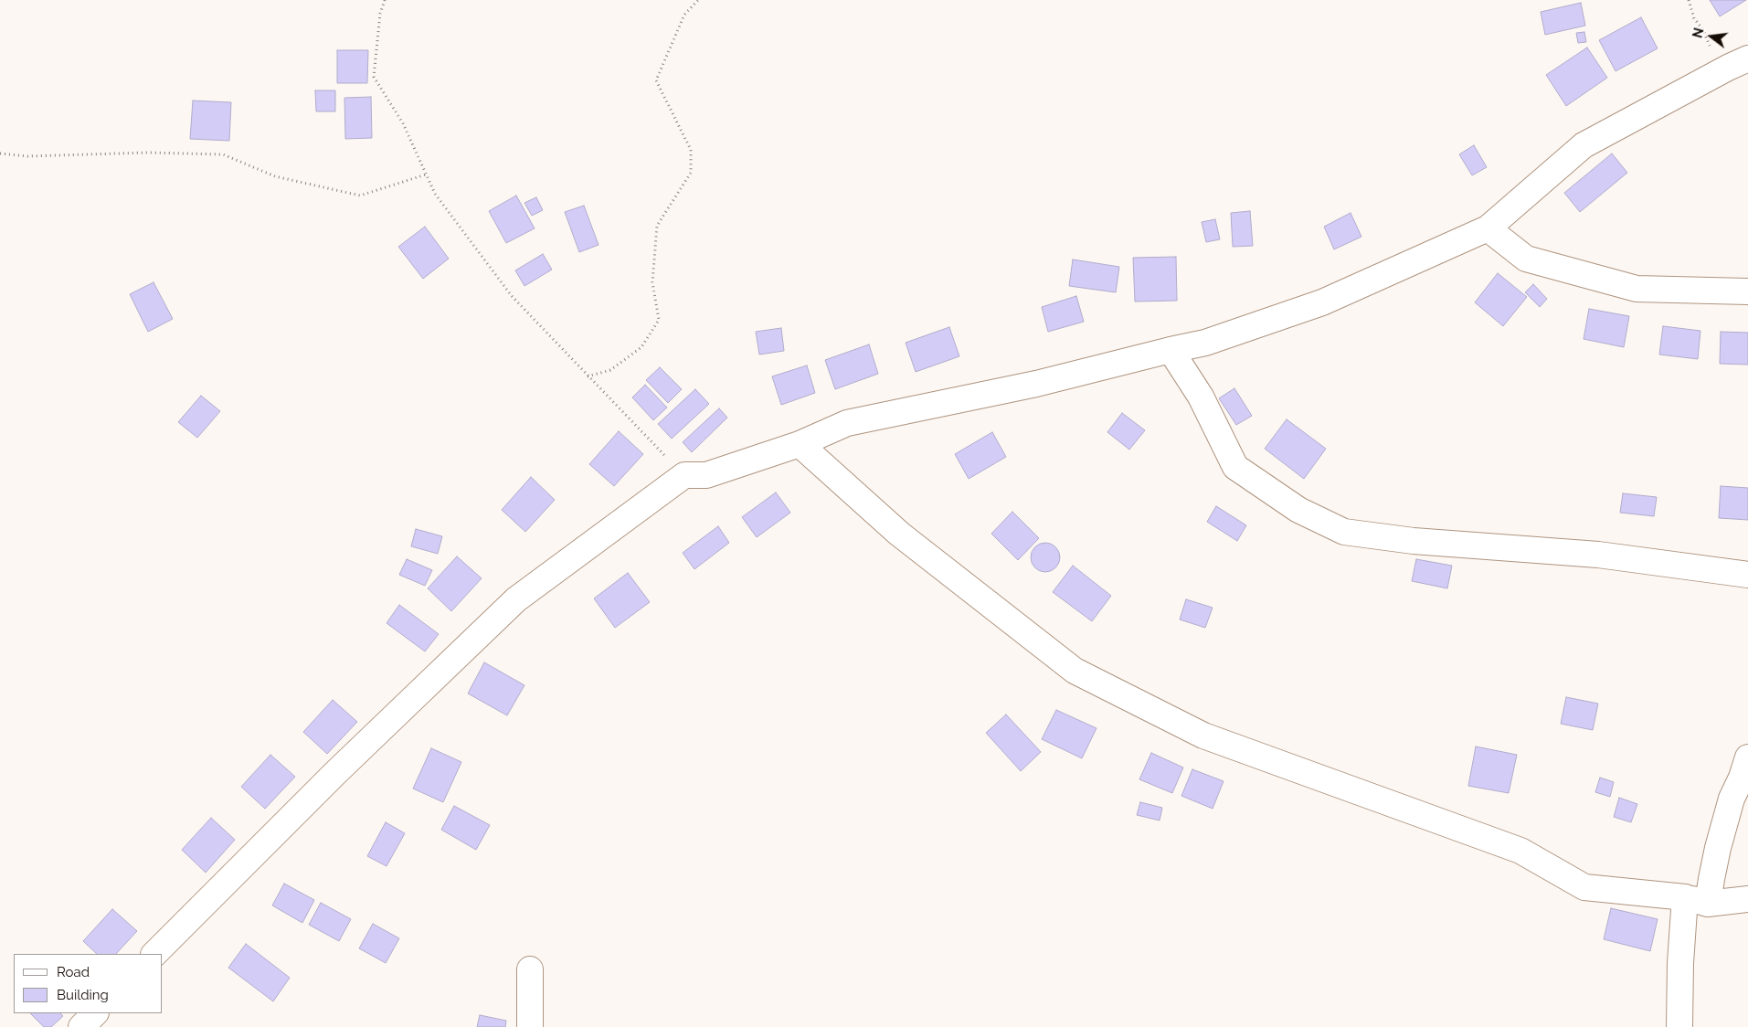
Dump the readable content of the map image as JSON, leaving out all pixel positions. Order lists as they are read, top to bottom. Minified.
{"legend":["Road","Building"],"north":"left"}
